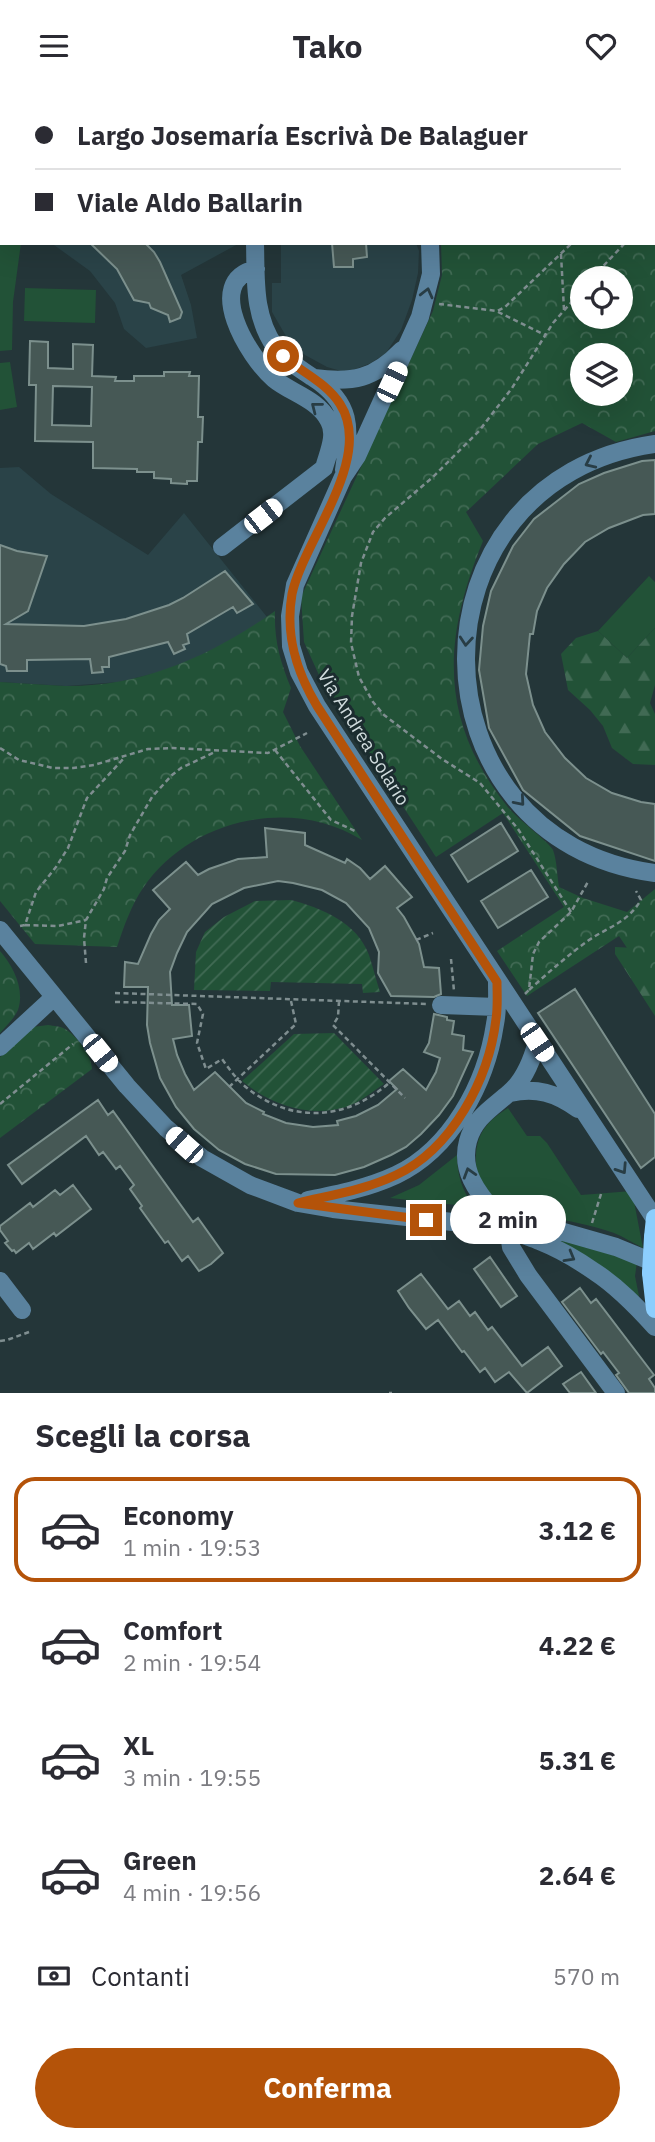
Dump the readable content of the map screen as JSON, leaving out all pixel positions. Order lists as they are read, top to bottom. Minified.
{"streets":{"street":["Via Andrea Solario"]},"page":{"header":"Tako","banner":["Largo Josemaría Escrivà De Balaguer","Viale Aldo Ballarin"],"bubble":"2 min","heading":"Scegli la corsa","list":[{"name":"Economy","note":"1 min · 19:53","value":"3.12 €"},{"name":"Comfort","note":"2 min · 19:54","value":"4.22 €"},{"name":"XL","note":"3 min · 19:55","value":"5.31 €"},{"name":"Green","note":"4 min · 19:56","value":"2.64 €"}],"pay":["Contanti","570 m"],"buttons":"Conferma"}}
